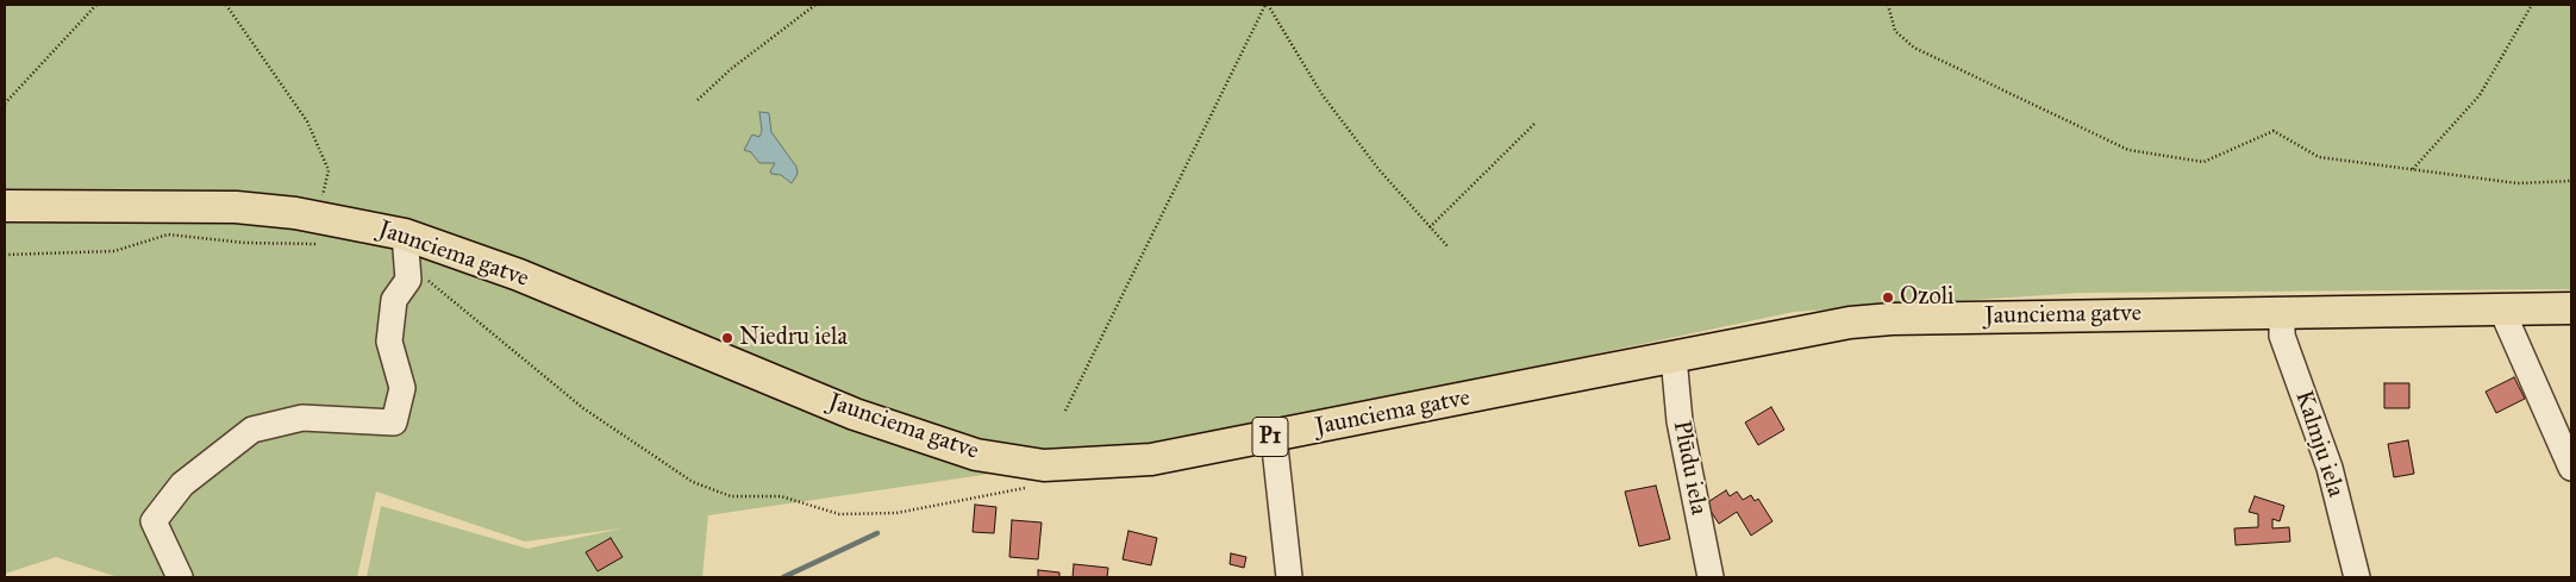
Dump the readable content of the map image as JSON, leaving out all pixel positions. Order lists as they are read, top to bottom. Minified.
{"streets":{"main road":["Jaunciema gatve","P1"],"street":["Kalmju iela","Plūdu iela"]},"crossings":[["Jaunciema gatve","Kalmju iela"],["Jaunciema gatve","Plūdu iela"]],"places":["Ozoli","Niedru iela"]}
